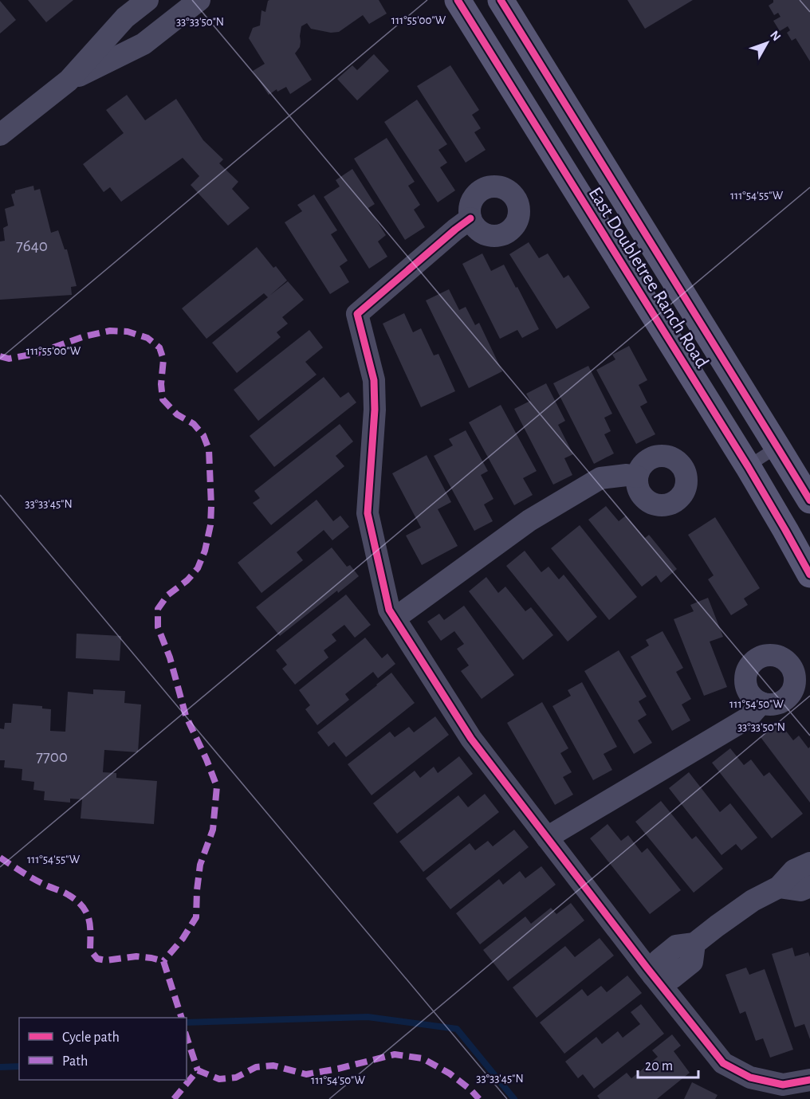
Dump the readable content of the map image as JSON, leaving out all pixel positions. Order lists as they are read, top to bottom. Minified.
{"streets":{"main road":["East Doubletree Ranch Road"]},"house_numbers":["7640","7700"],"legend":["Cycle path","Path"],"scale_bar":"20 m","north":"top right","coordinates":["111°55'00\"W","33°33'50\"N","111°54'55\"W","33°33'45\"N","111°54'50\"W"]}
